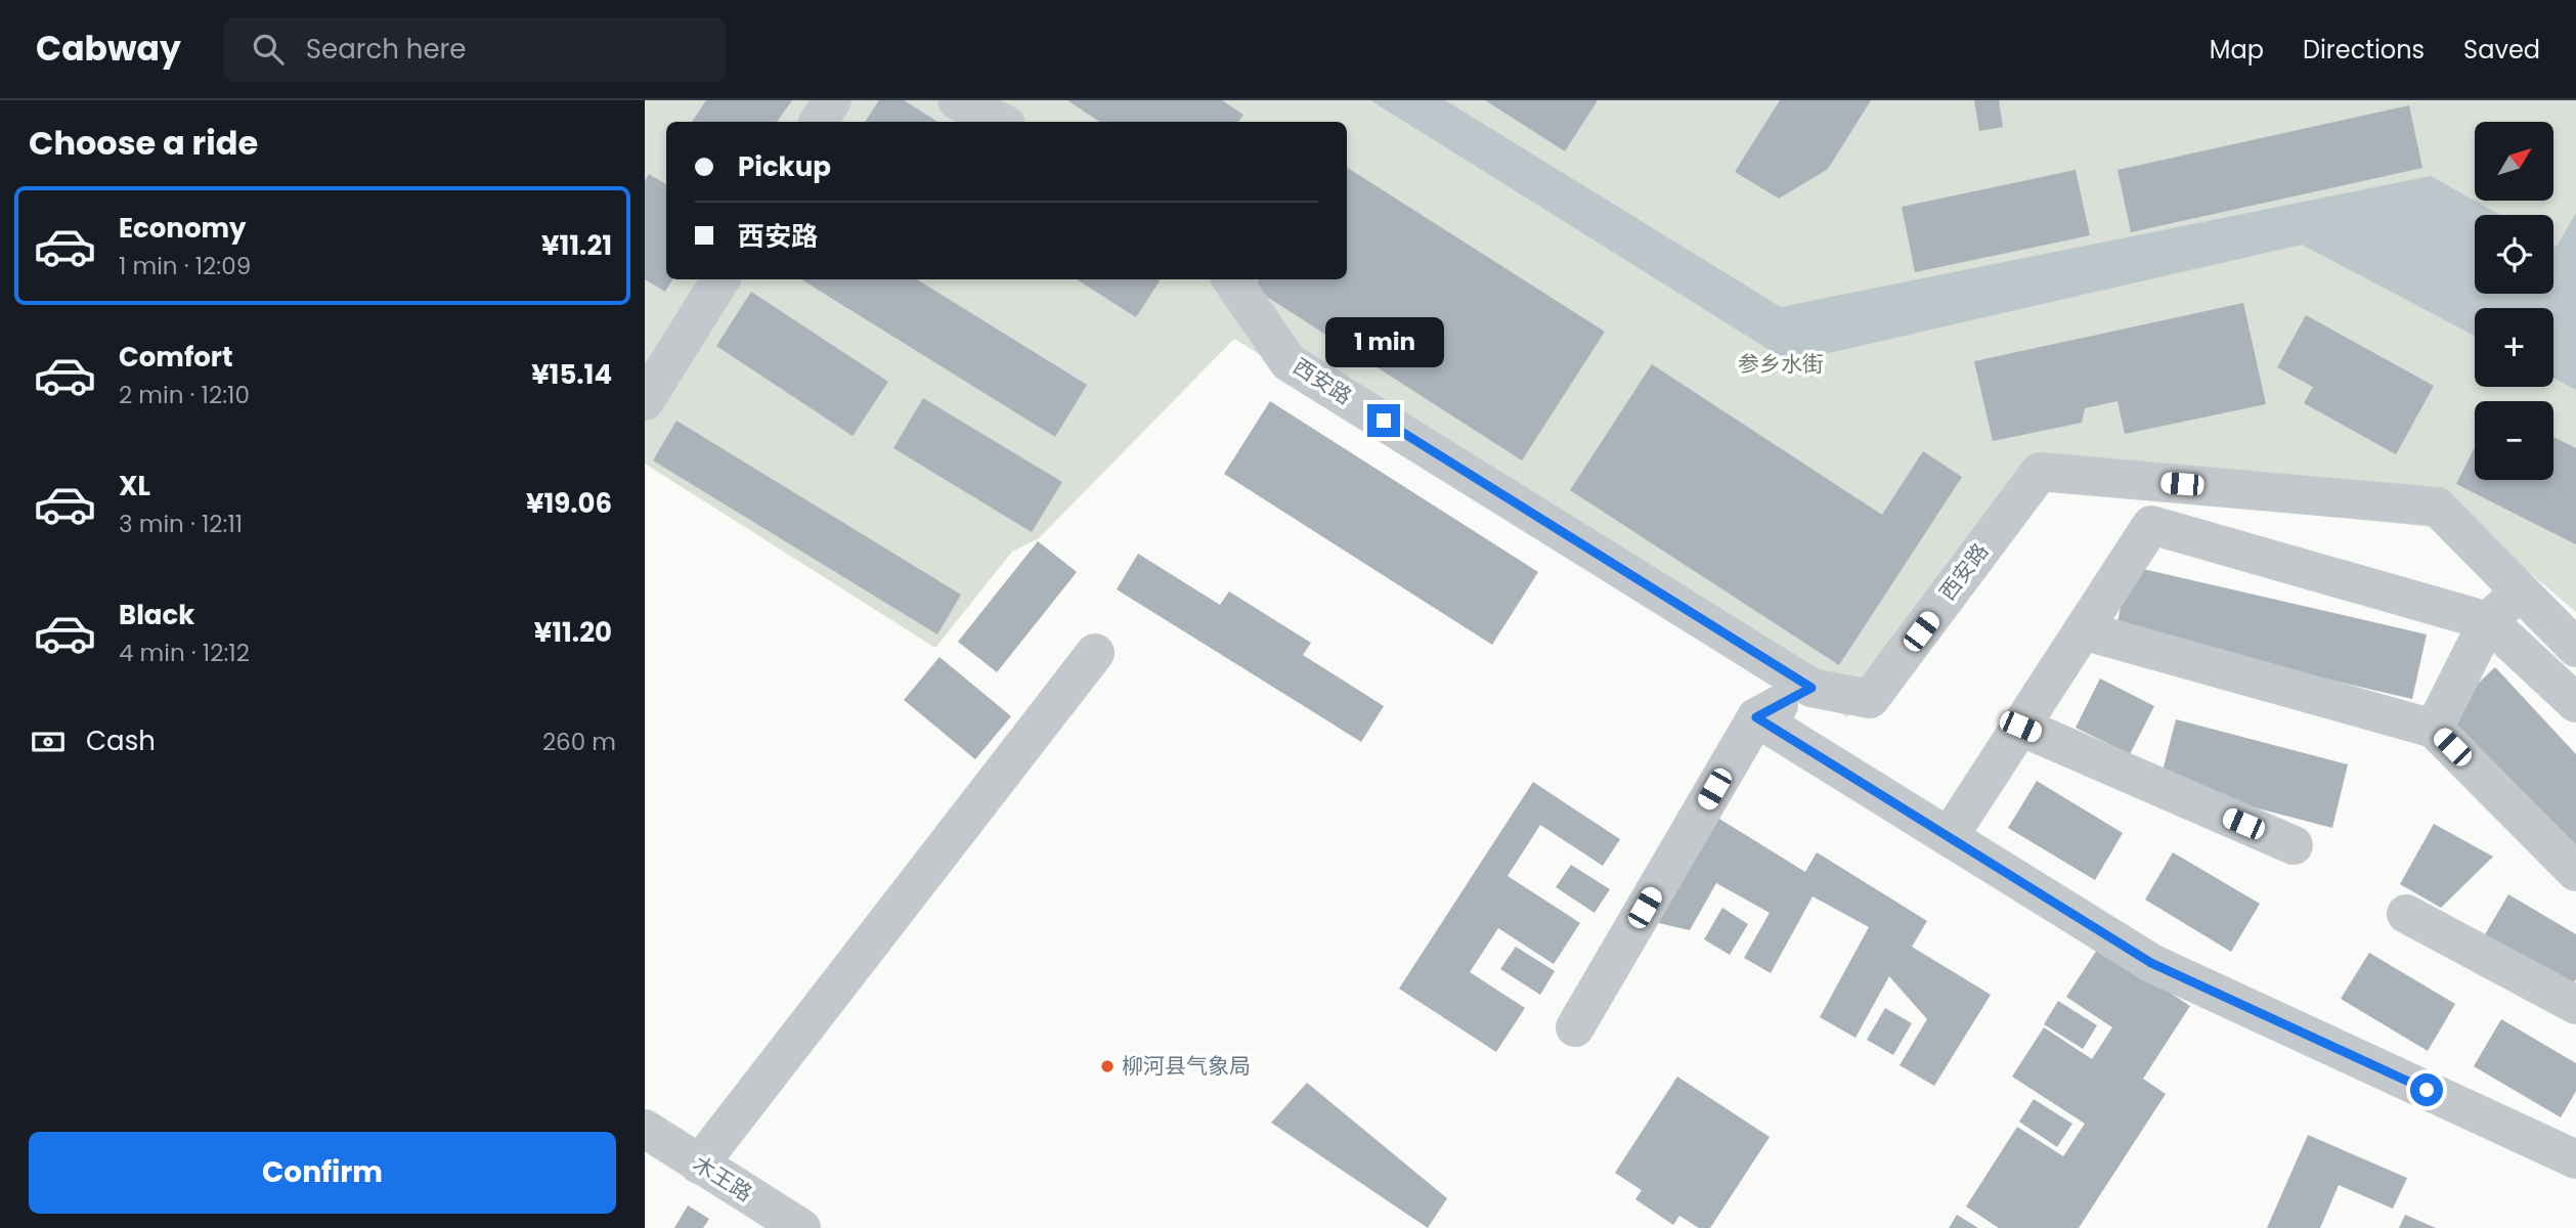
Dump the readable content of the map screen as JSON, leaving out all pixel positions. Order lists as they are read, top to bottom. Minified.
{"streets":{"street":["西安路","木王路"]},"parks":["参乡水街"],"places":["柳河县气象局"],"north":"top right","page":{"header":"Cabway","search":"Search here","nav":["Map","Directions","Saved"],"heading":"Choose a ride","map_buttons":["+","−"],"banner":["Pickup","西安路"],"list":[{"name":"Economy","note":"1 min · 12:09","value":"¥11.21"},{"name":"Comfort","note":"2 min · 12:10","value":"¥15.14"},{"name":"XL","note":"3 min · 12:11","value":"¥19.06"},{"name":"Black","note":"4 min · 12:12","value":"¥11.20"}],"bubble":"1 min","pay":["Cash","260 m"],"buttons":"Confirm"}}
